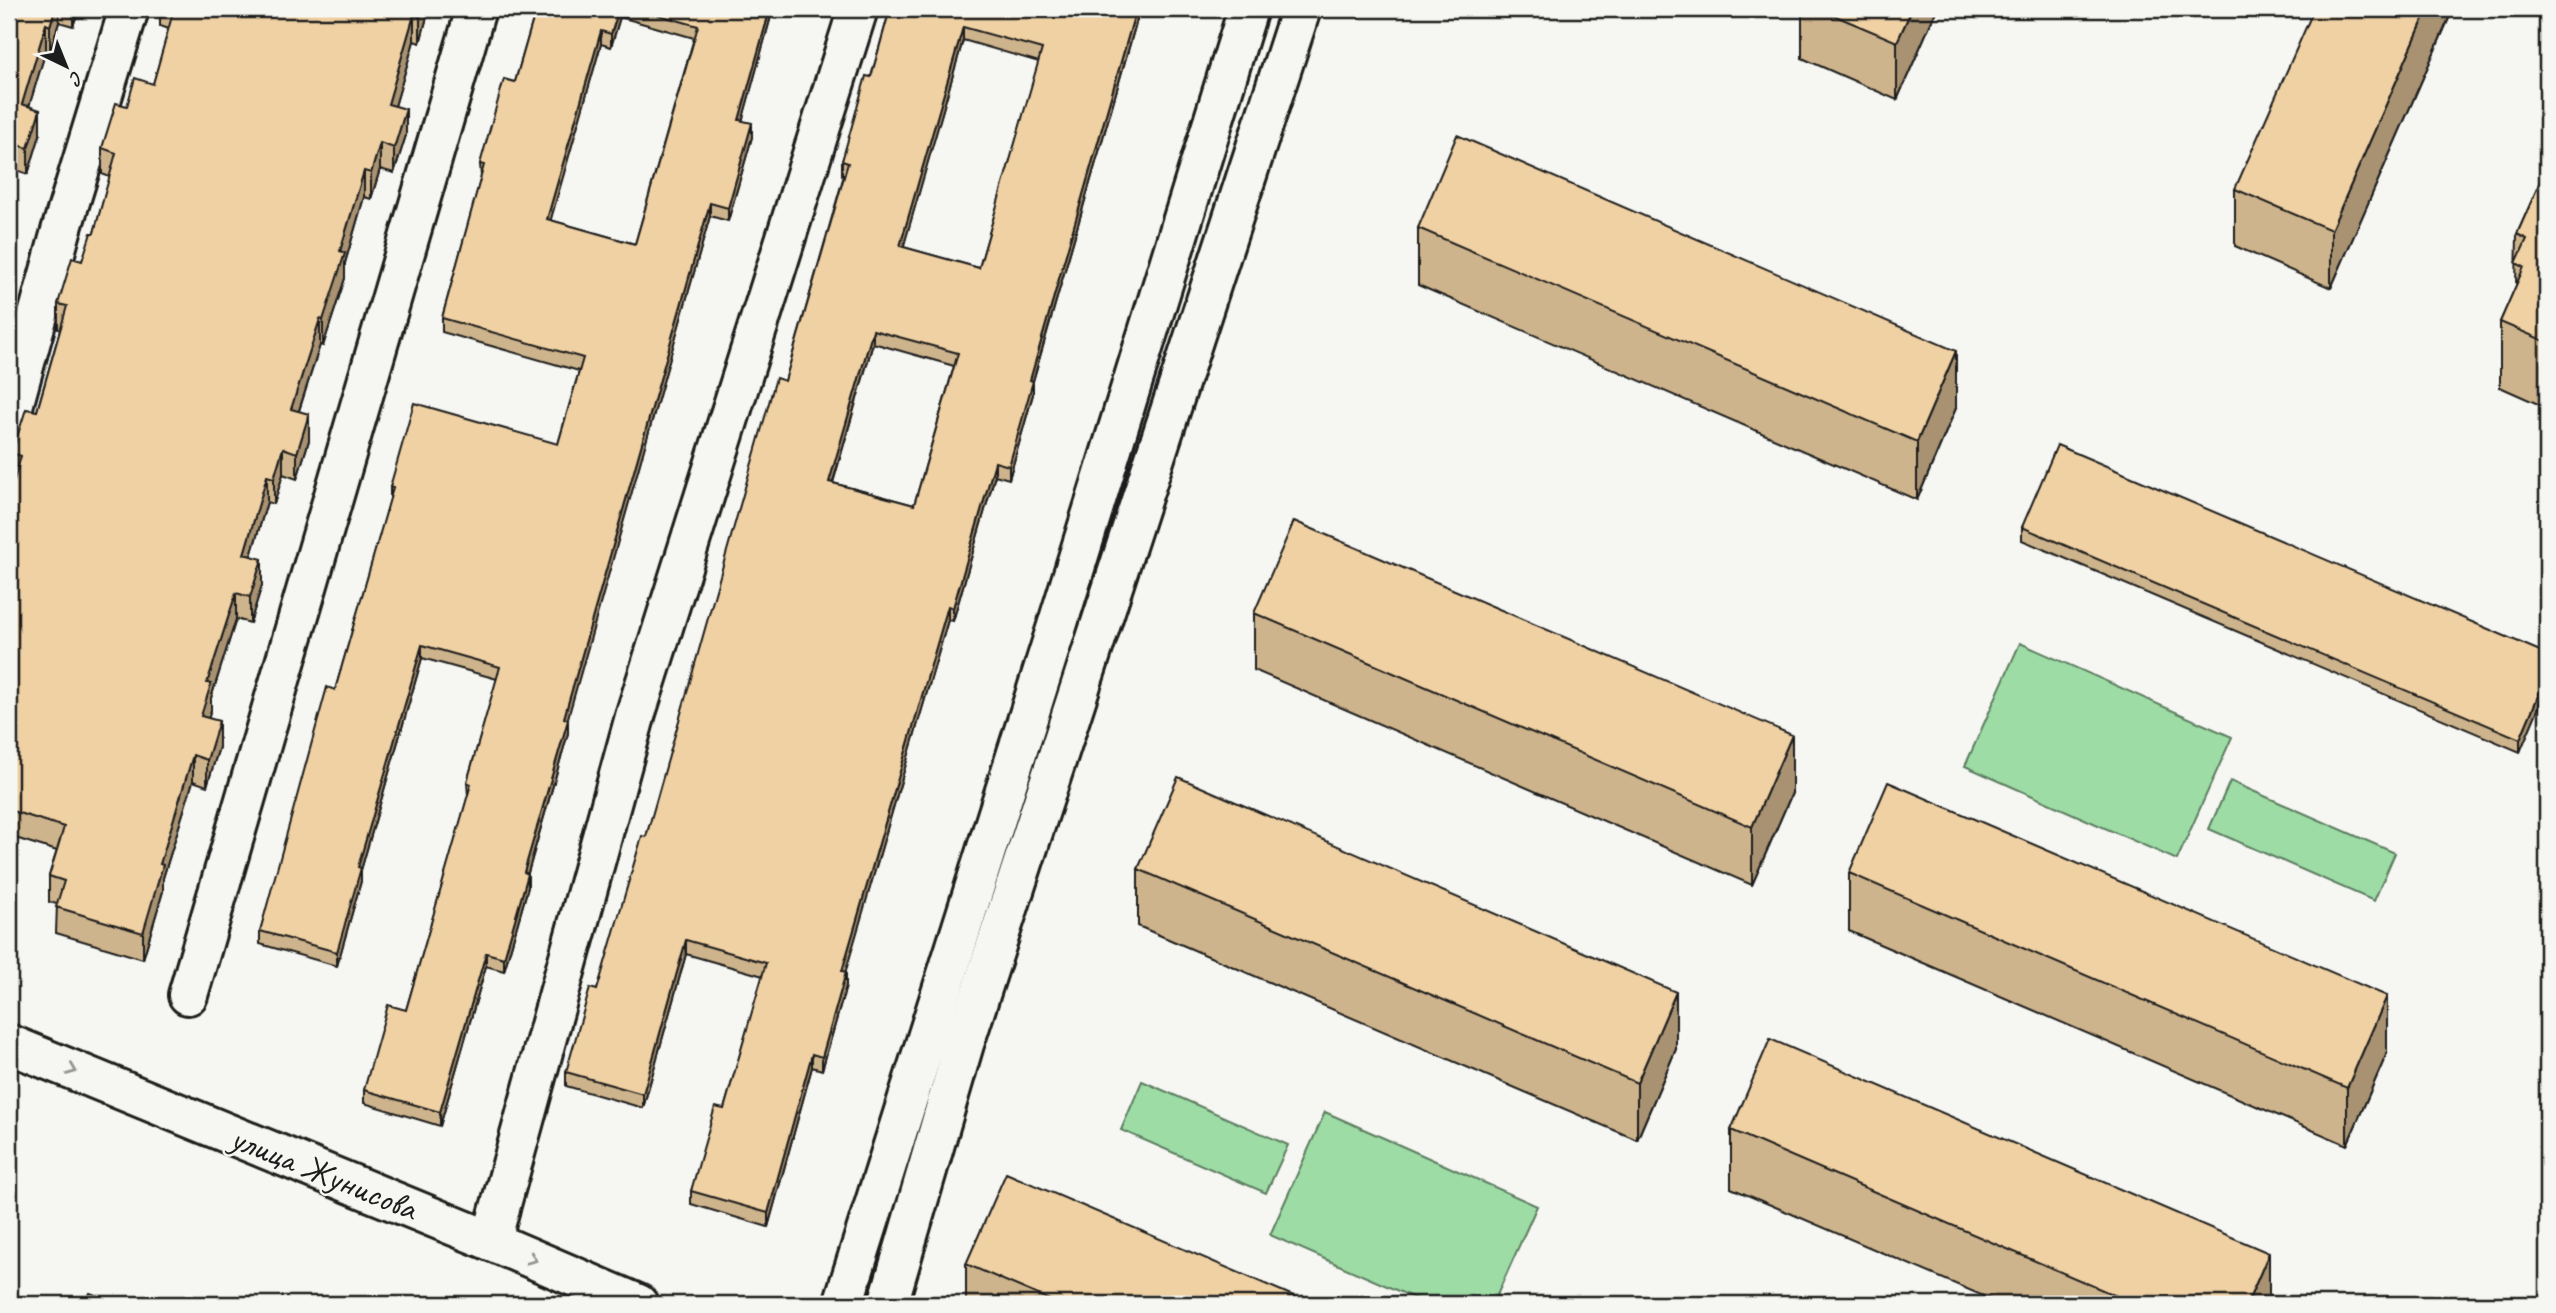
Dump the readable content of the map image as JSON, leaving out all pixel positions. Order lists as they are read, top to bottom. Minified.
{"streets":{"street":["улица Жунисова"]},"one_way":["улица Жунисова"],"north":"bottom right"}
